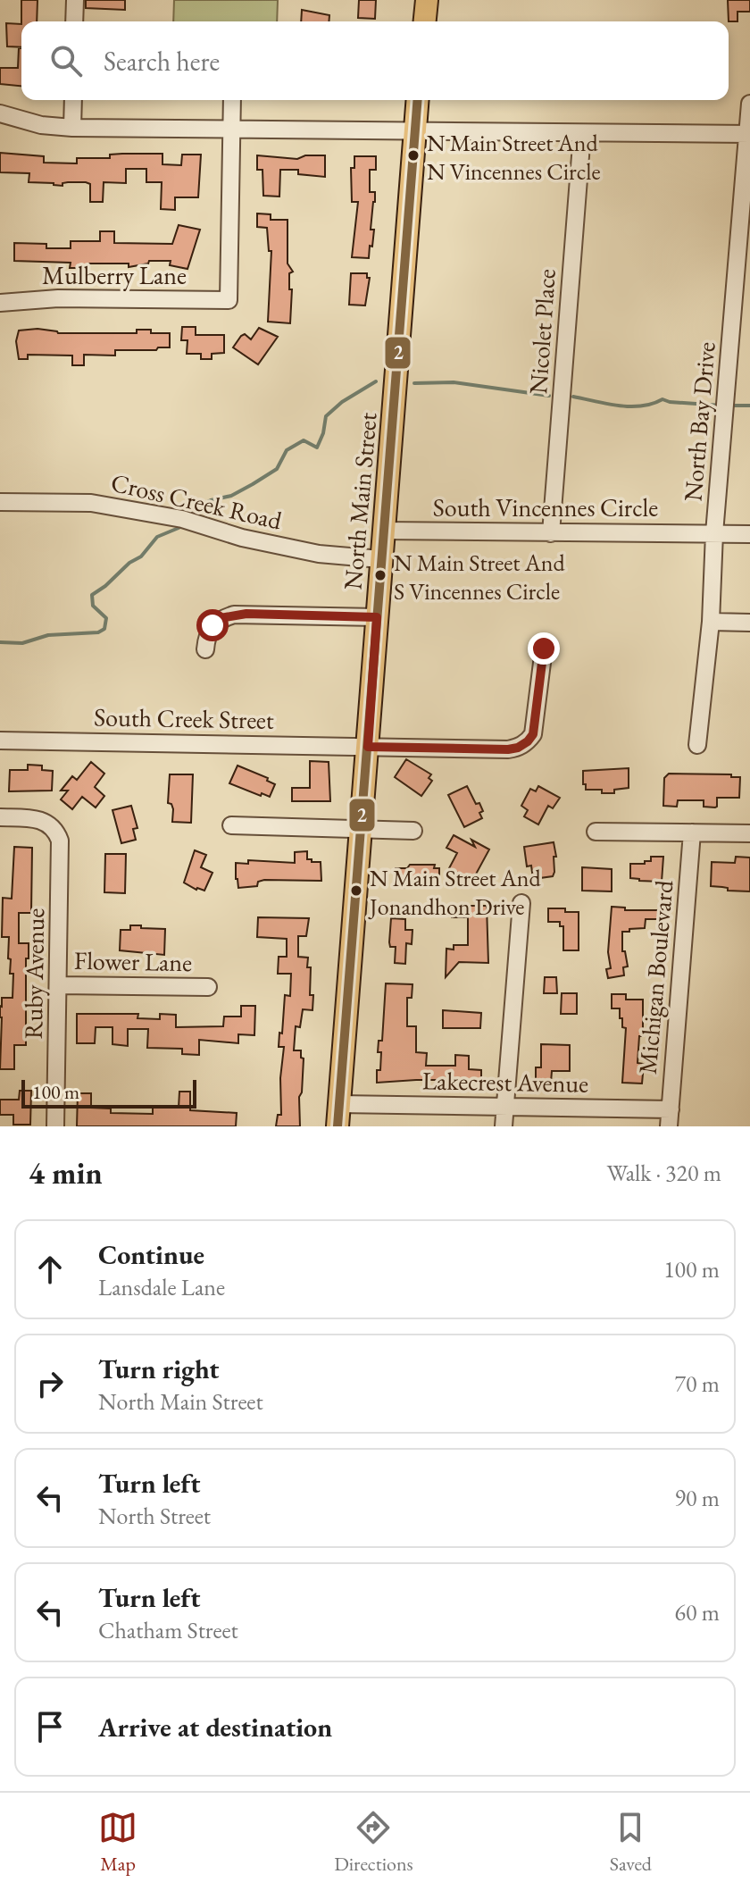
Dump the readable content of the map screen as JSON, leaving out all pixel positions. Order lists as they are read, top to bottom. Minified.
{"streets":{"main road":["North Main Street"],"street":["Mulberry Lane","Nicolet Place","North Bay Drive","Cross Creek Road","South Vincennes Circle","South Creek Street","Flower Lane","Ruby Avenue","Michigan Boulevard","Lakecrest Avenue"]},"crossings":[["Nicolet Place","South Vincennes Circle"],["North Bay Drive","South Vincennes Circle"],["Cross Creek Road","North Main Street"],["North Main Street","South Vincennes Circle"],["North Main Street","South Creek Street"],["North Main Street","Lakecrest Avenue"],["Flower Lane","Ruby Avenue"],["Michigan Boulevard","Lakecrest Avenue"]],"places":["N Main Street And N Vincennes Circle","N Main Street And S Vincennes Circle","N Main Street And Jonandhon Drive"],"lines":["transit line 2"],"scale_bar":"100 m","page":{"search":"Search here","scale":"100 m","heading":["4 min","Walk · 320 m"],"list":[["Continue","Lansdale Lane","100 m"],["Turn right","North Main Street","70 m"],["Turn left","North Street","90 m"],["Turn left","Chatham Street","60 m"],"Arrive at destination"],"nav":["Map","Directions","Saved"]}}
